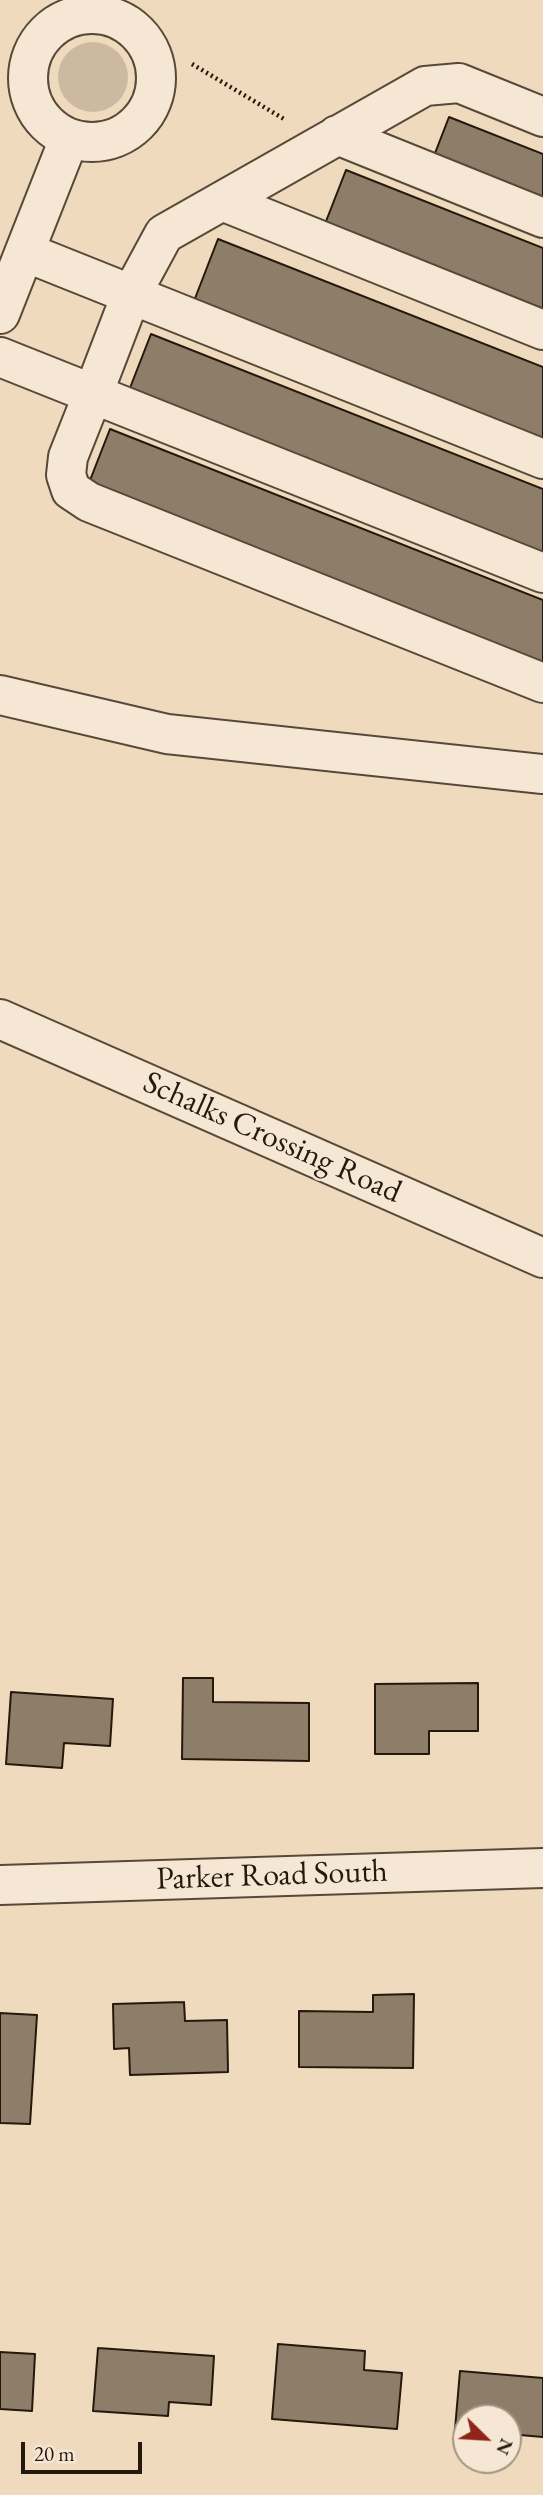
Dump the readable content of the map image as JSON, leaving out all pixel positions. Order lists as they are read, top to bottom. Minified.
{"streets":{"street":["Schalks Crossing Road","Parker Road South"]},"scale_bar":"20 m","north":"bottom right"}
